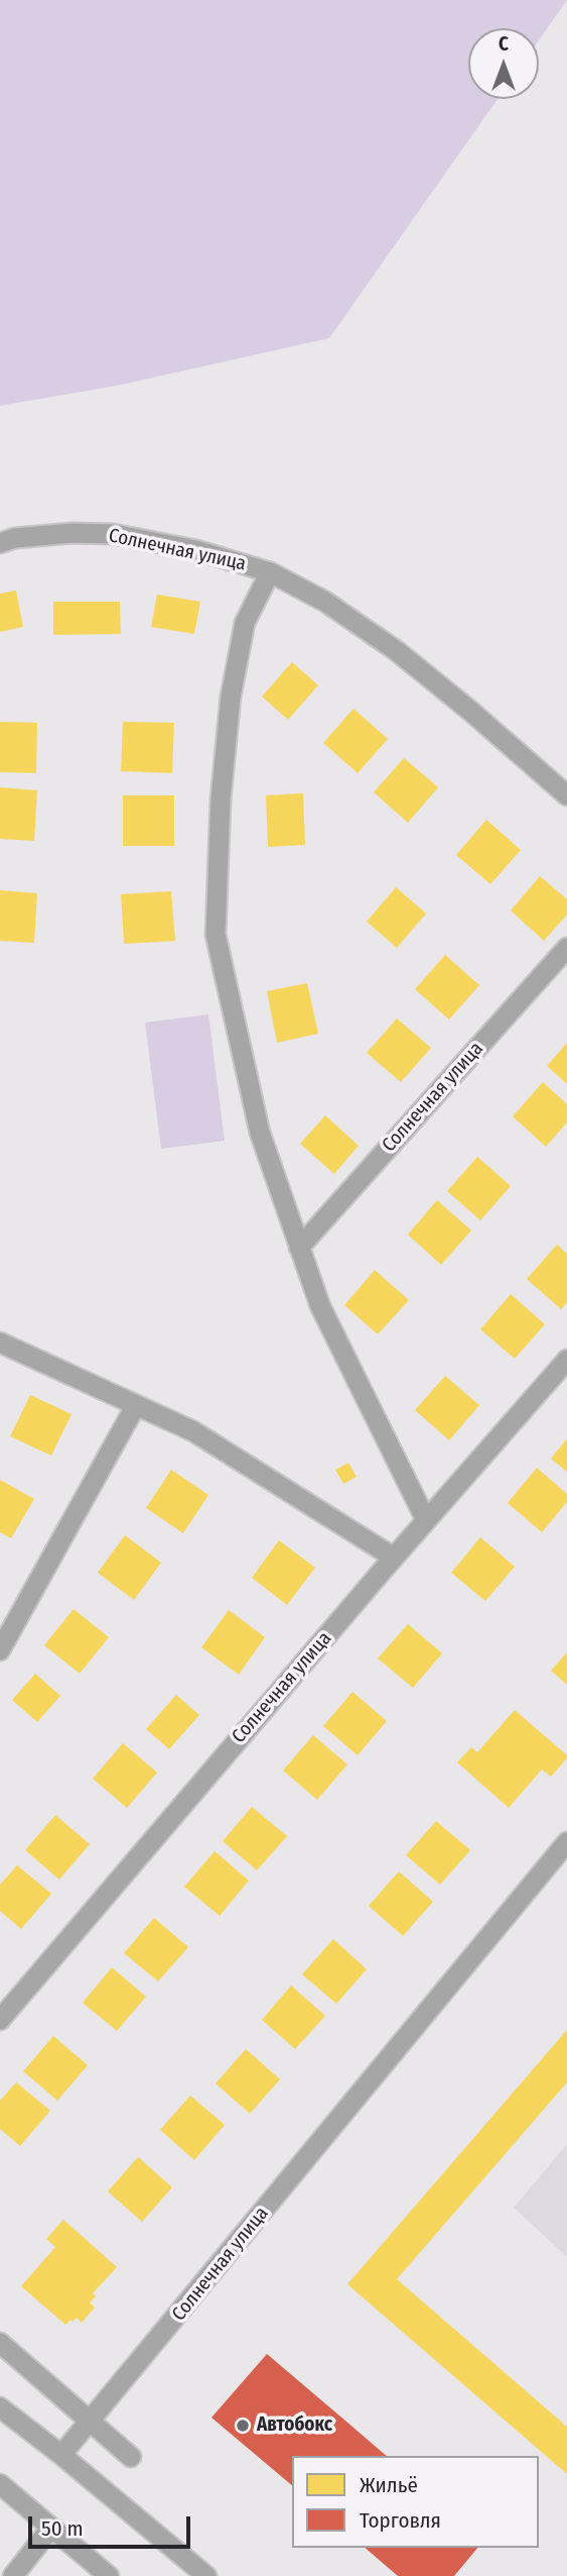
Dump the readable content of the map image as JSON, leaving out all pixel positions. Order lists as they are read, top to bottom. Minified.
{"streets":{"street":["Солнечная улица"]},"places":["Автобокс"],"legend":["Жильё","Торговля"],"scale_bar":"50 m","north":"top"}
